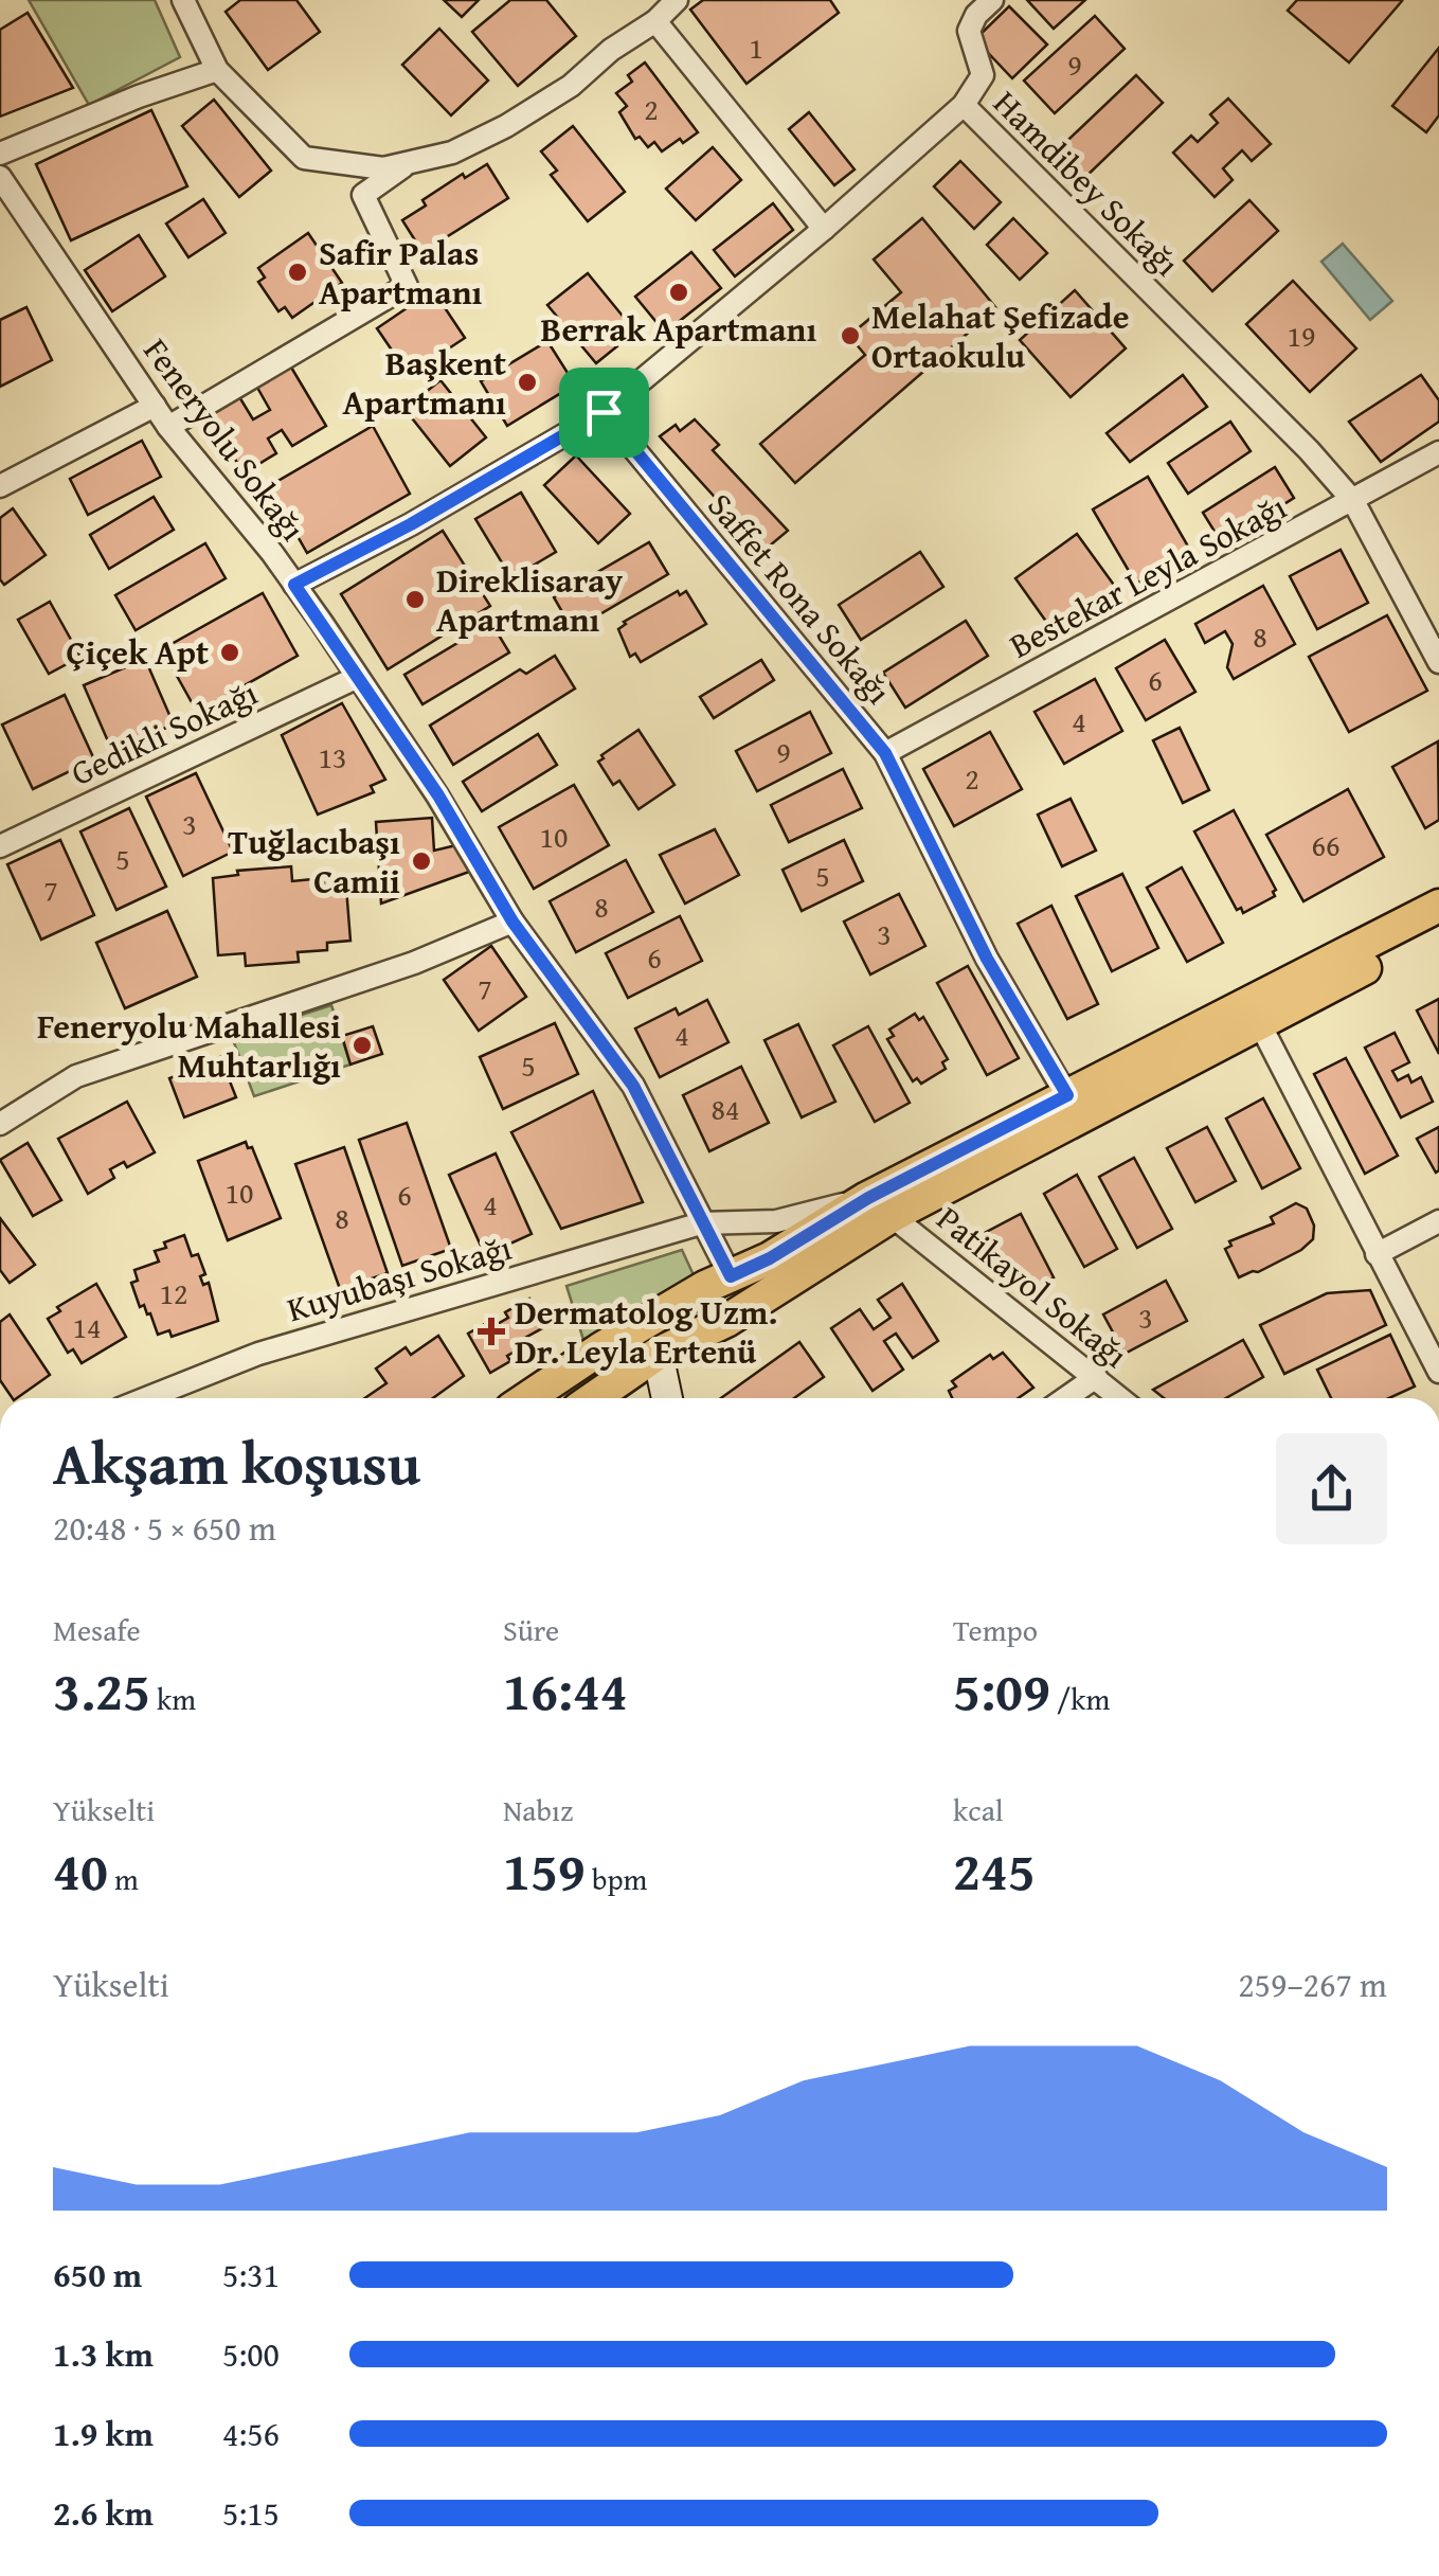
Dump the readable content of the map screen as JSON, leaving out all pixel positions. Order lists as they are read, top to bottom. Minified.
{"streets":{"street":["Hamdibey Sokağı","Feneryolu Sokağı","Bestekar Leyla Sokağı","Saffet Rona Sokağı","Gedikli Sokağı","Kuyubaşı Sokağı","Patikayol Sokağı"]},"crossings":[["Hamdibey Sokağı","Feneryolu Sokağı"],["Hamdibey Sokağı","Bestekar Leyla Sokağı"],["Hamdibey Sokağı","Saffet Rona Sokağı"],["Feneryolu Sokağı","Gedikli Sokağı"],["Feneryolu Sokağı","Kuyubaşı Sokağı"],["Bestekar Leyla Sokağı","Saffet Rona Sokağı"],["Kuyubaşı Sokağı","Patikayol Sokağı"]],"places":{"other":["Safir Palas Apartmanı","Berrak Apartmanı","Melahat Şefizade Ortaokulu","Başkent Apartmanı","Direklisaray Apartmanı","Çiçek Apt","Tuğlacıbaşı Camii","Feneryolu Mahallesi Muhtarlığı"],"health":["Dermatolog Uzm. Dr. Leyla Ertenü"]},"house_numbers":["1","9","2","19","8","6","4","9","13","2","3","10","66","5","5","7","8","3","6","7","4","5","84","10","6","4","8","12","3","14"],"page":{"heading":["Akşam koşusu","20:48 · 5 × 650 m"],"stats":[["Mesafe","3.25 km"],["Süre","16:44"],["Tempo","5:09 /km"],["Yükselti","40 m"],["Nabız","159 bpm"],["kcal","245"]],"chart":["Yükselti","259–267 m"],"list":[{"name":"650 m","note":"5:31"},{"name":"1.3 km","note":"5:00"},{"name":"1.9 km","note":"4:56"},{"name":"2.6 km","note":"5:15"}]}}
